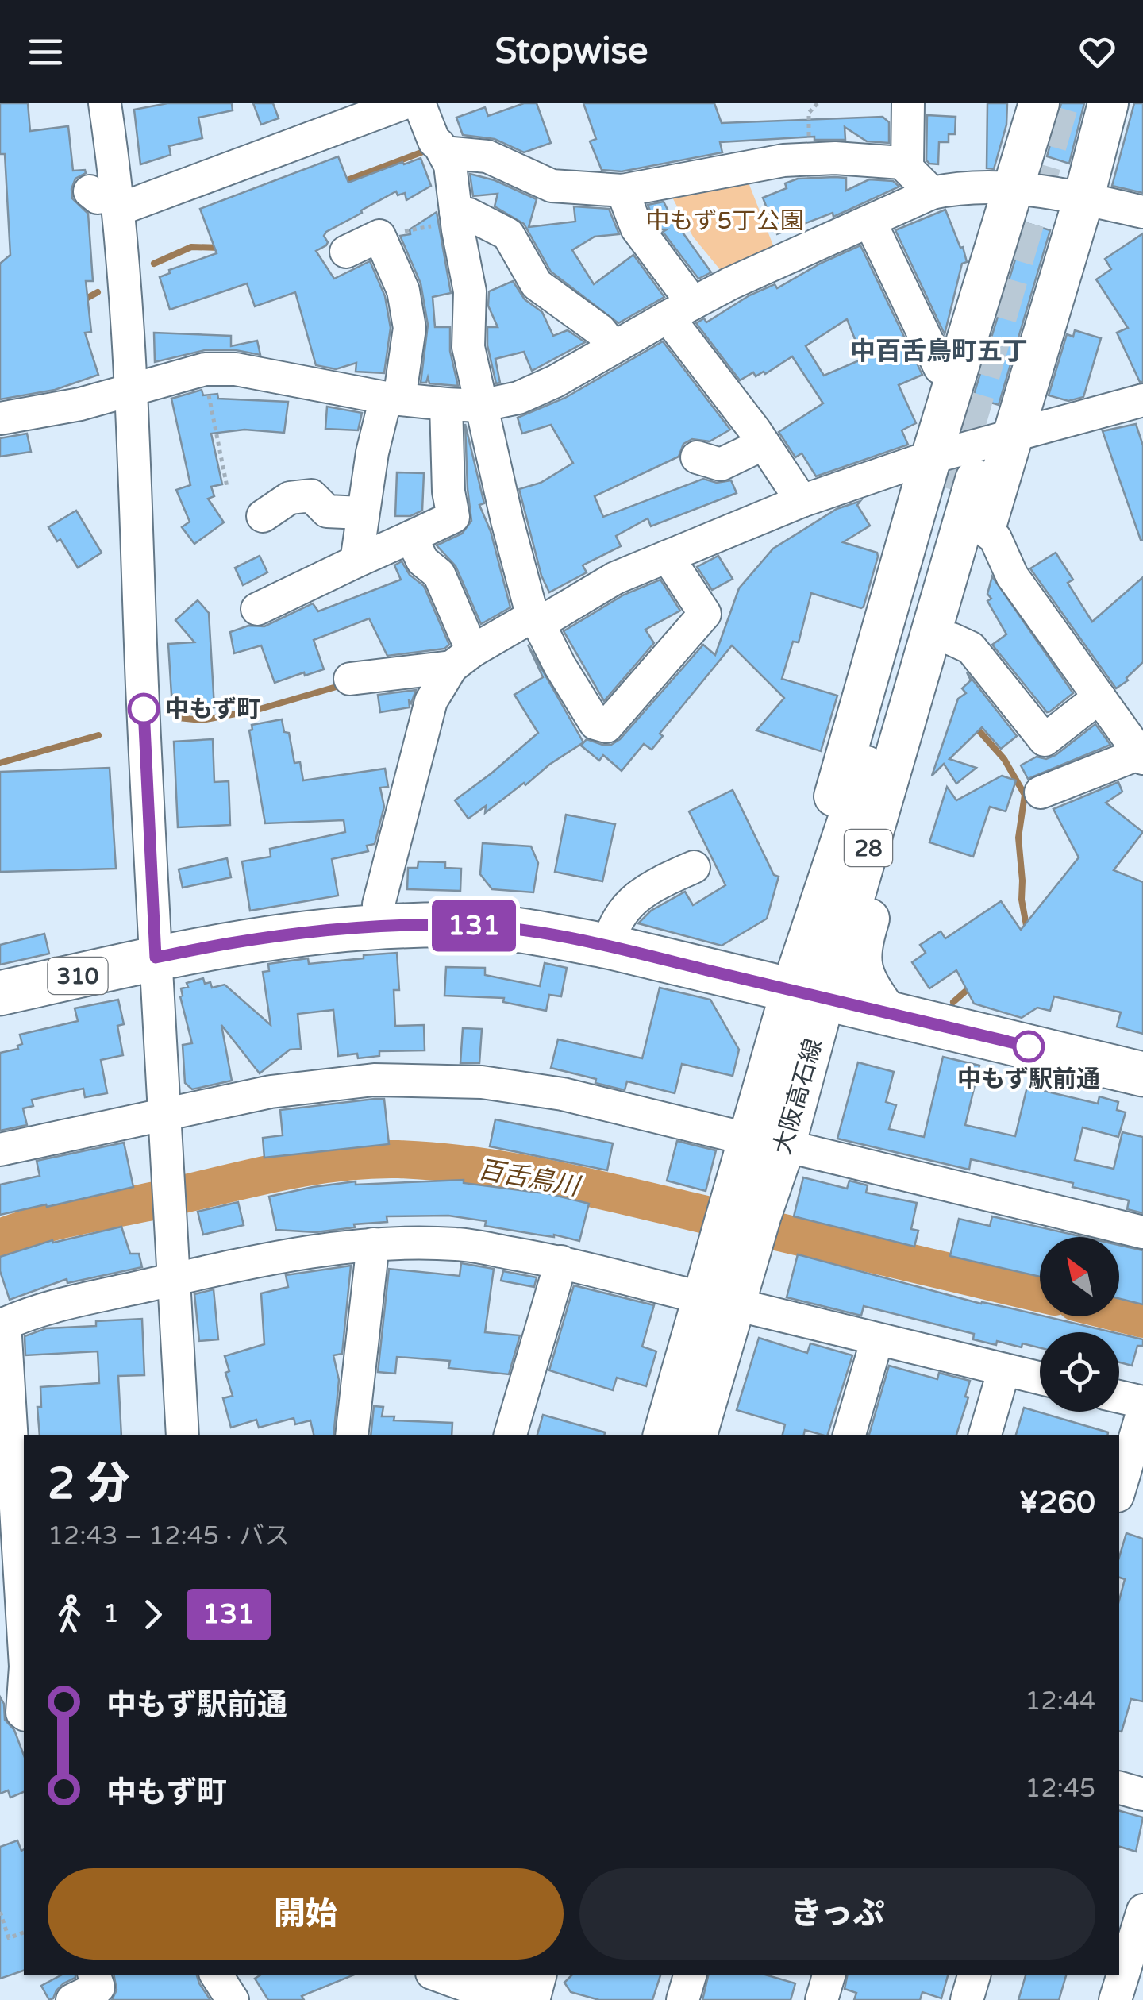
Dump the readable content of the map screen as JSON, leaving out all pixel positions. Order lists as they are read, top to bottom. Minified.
{"streets":{"highway":["310"],"main road":["28","大阪高石線"]},"crossings":[["310","大阪高石線"]],"districts":["中百舌鳥町五丁"],"water":["百舌鳥川"],"parks":["中もず5丁公園"],"places":["中もず町","中もず駅前通"],"lines":["bus line 131"],"north":"top left","page":{"header":"Stopwise","on_map":"131","heading":["2 分","12:43 – 12:45 · バス","¥260"],"legs":["1","131"],"list":[{"name":"中もず駅前通","value":"12:44"},{"name":"中もず町","value":"12:45"}],"buttons":["開始","きっぷ"]}}
